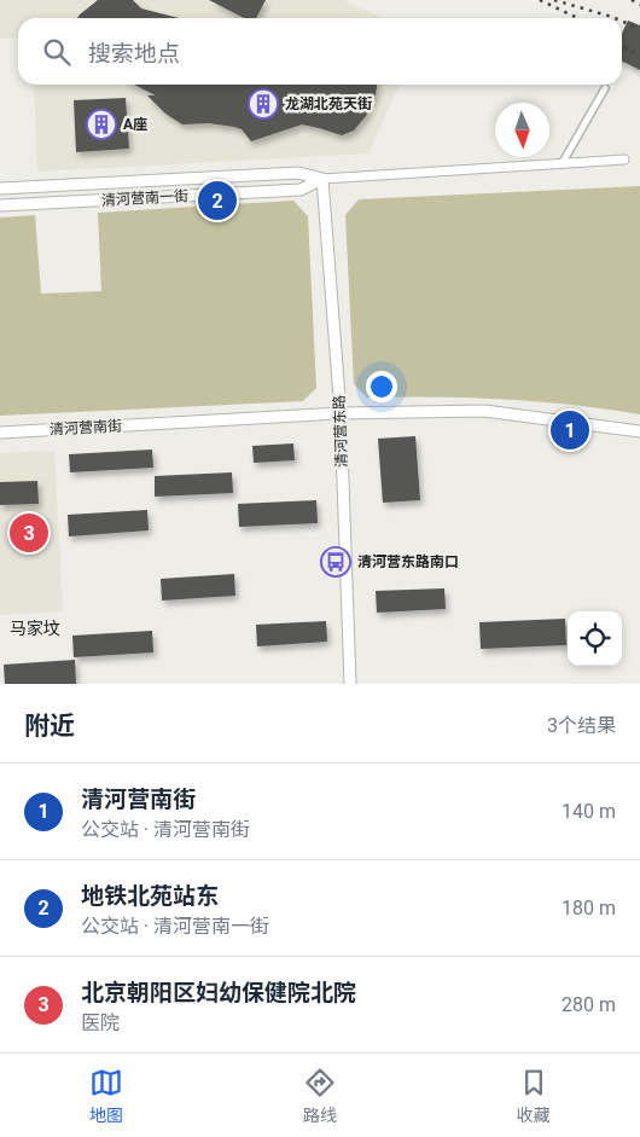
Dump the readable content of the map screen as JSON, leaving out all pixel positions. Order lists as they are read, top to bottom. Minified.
{"streets":{"street":["清河营南一街","清河营南街","清河营东路"]},"crossings":[["清河营南一街","清河营东路"],["清河营南街","清河营东路"]],"districts":["马家坟"],"places":{"building":["龙湖北苑天街","A座"],"bus stop":["清河营东路南口"]},"north":"bottom","page":{"search":"搜索地点","pins":["2","1","3"],"heading":["附近","3个结果"],"list":[{"mark":"1","name":"清河营南街","note":"公交站 · 清河营南街","value":"140 m"},{"mark":"2","name":"地铁北苑站东","note":"公交站 · 清河营南一街","value":"180 m"},{"mark":"3","name":"北京朝阳区妇幼保健院北院","note":"医院","value":"280 m"}],"nav":["地图","路线","收藏"]}}
